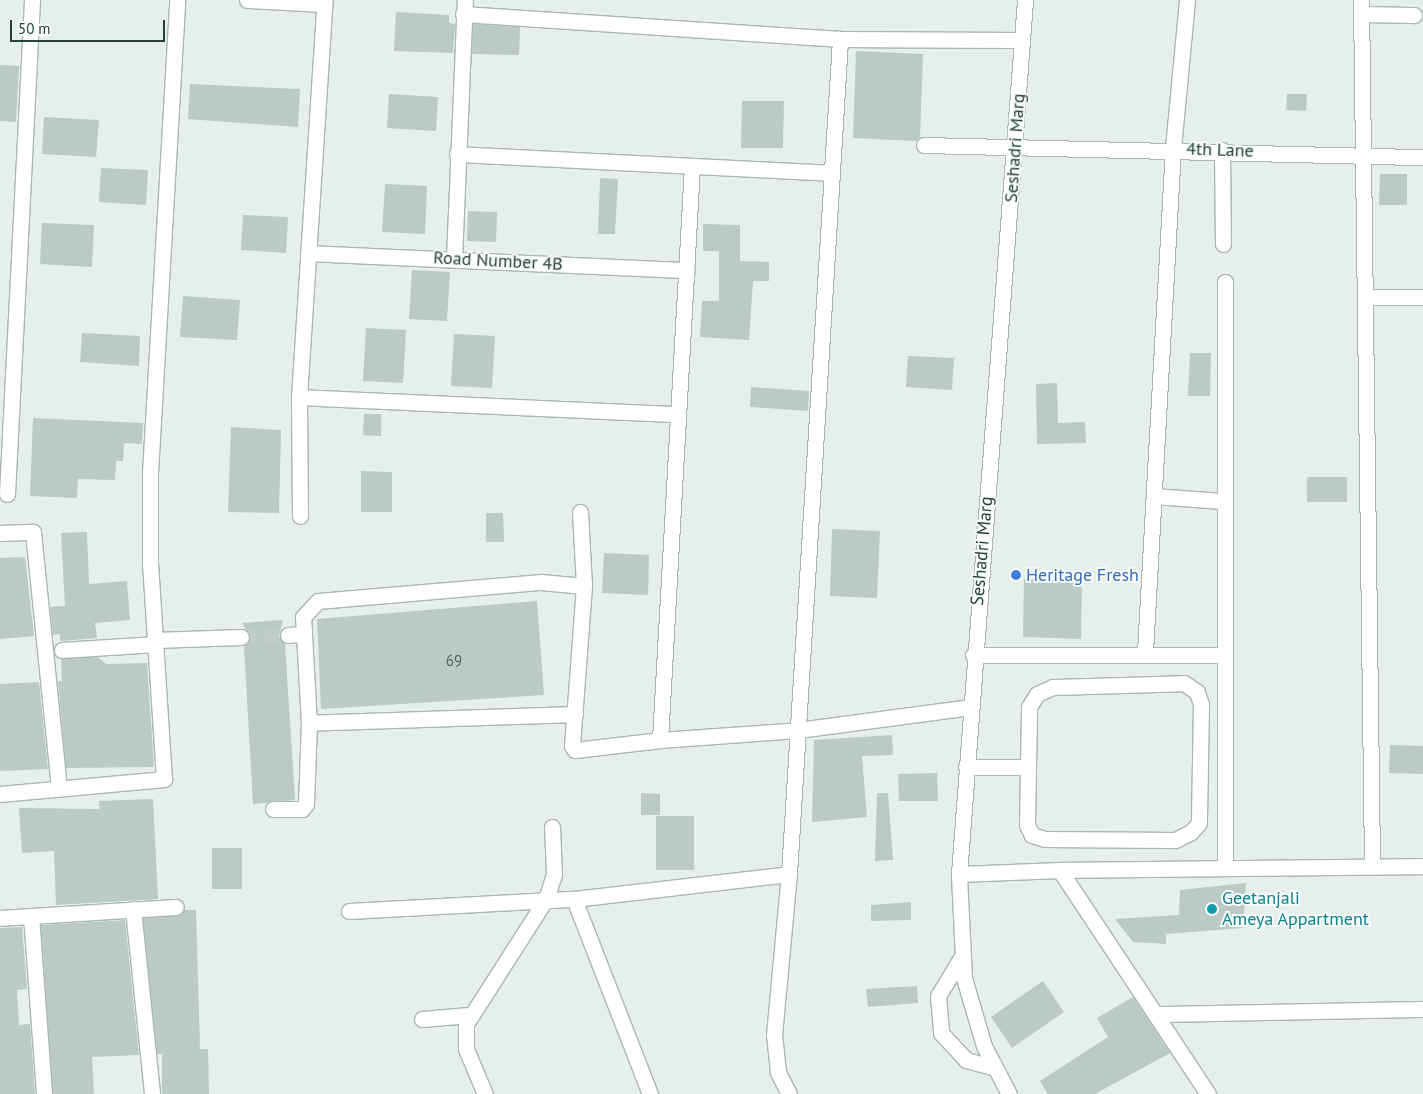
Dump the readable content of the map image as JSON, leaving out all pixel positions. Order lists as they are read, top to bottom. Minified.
{"streets":{"street":["Seshadri Marg","4th Lane","Road Number 4B"]},"crossings":[["Seshadri Marg","4th Lane"]],"places":["Heritage Fresh","Geetanjali Ameya Appartment"],"house_numbers":["69"],"scale_bar":"50 m"}
